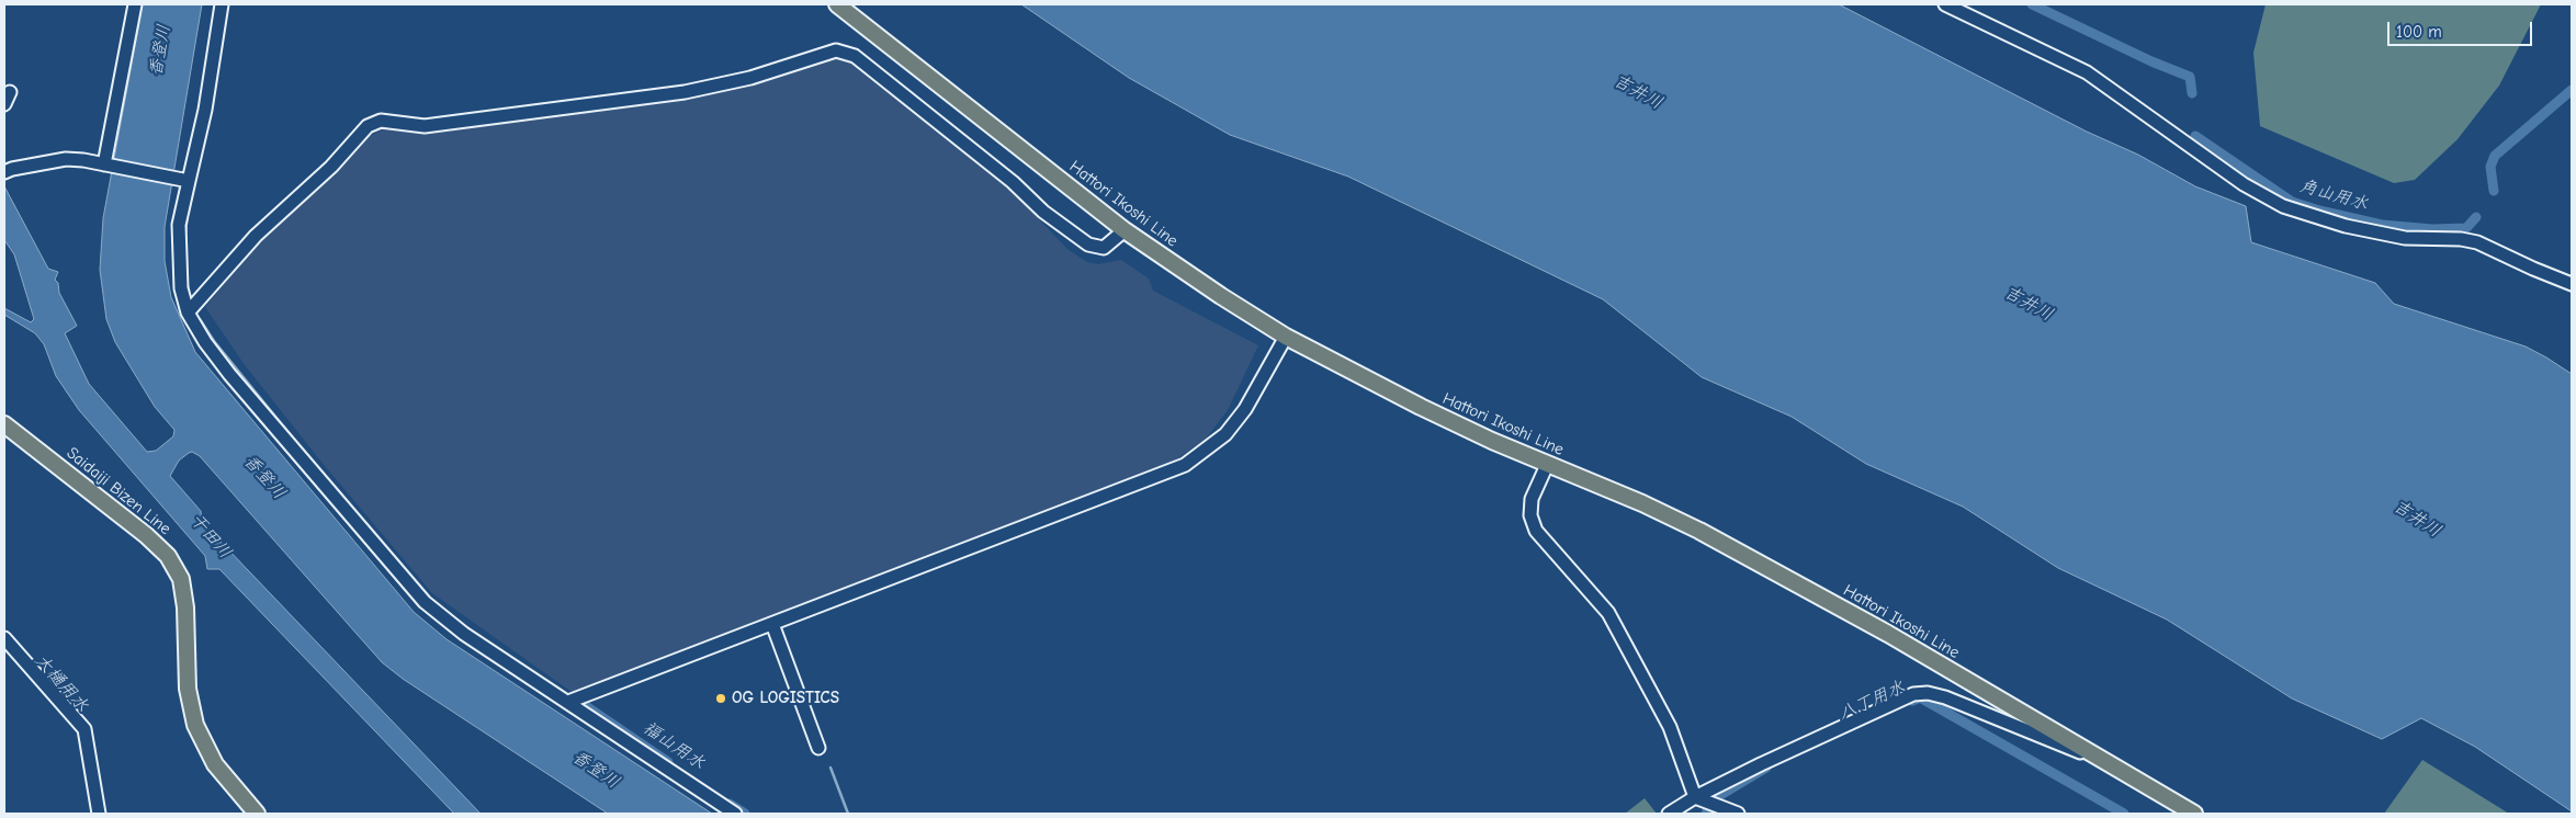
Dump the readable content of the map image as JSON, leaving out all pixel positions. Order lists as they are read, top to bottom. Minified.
{"streets":{"main road":["Hattori Ikoshi Line","Saidaiji Bizen Line"]},"water":["香登川","吉井川","角山用水","干田川","大樋用水","八丁用水","福山用水"],"places":["OG LOGISTICS"],"scale_bar":"100 m"}
